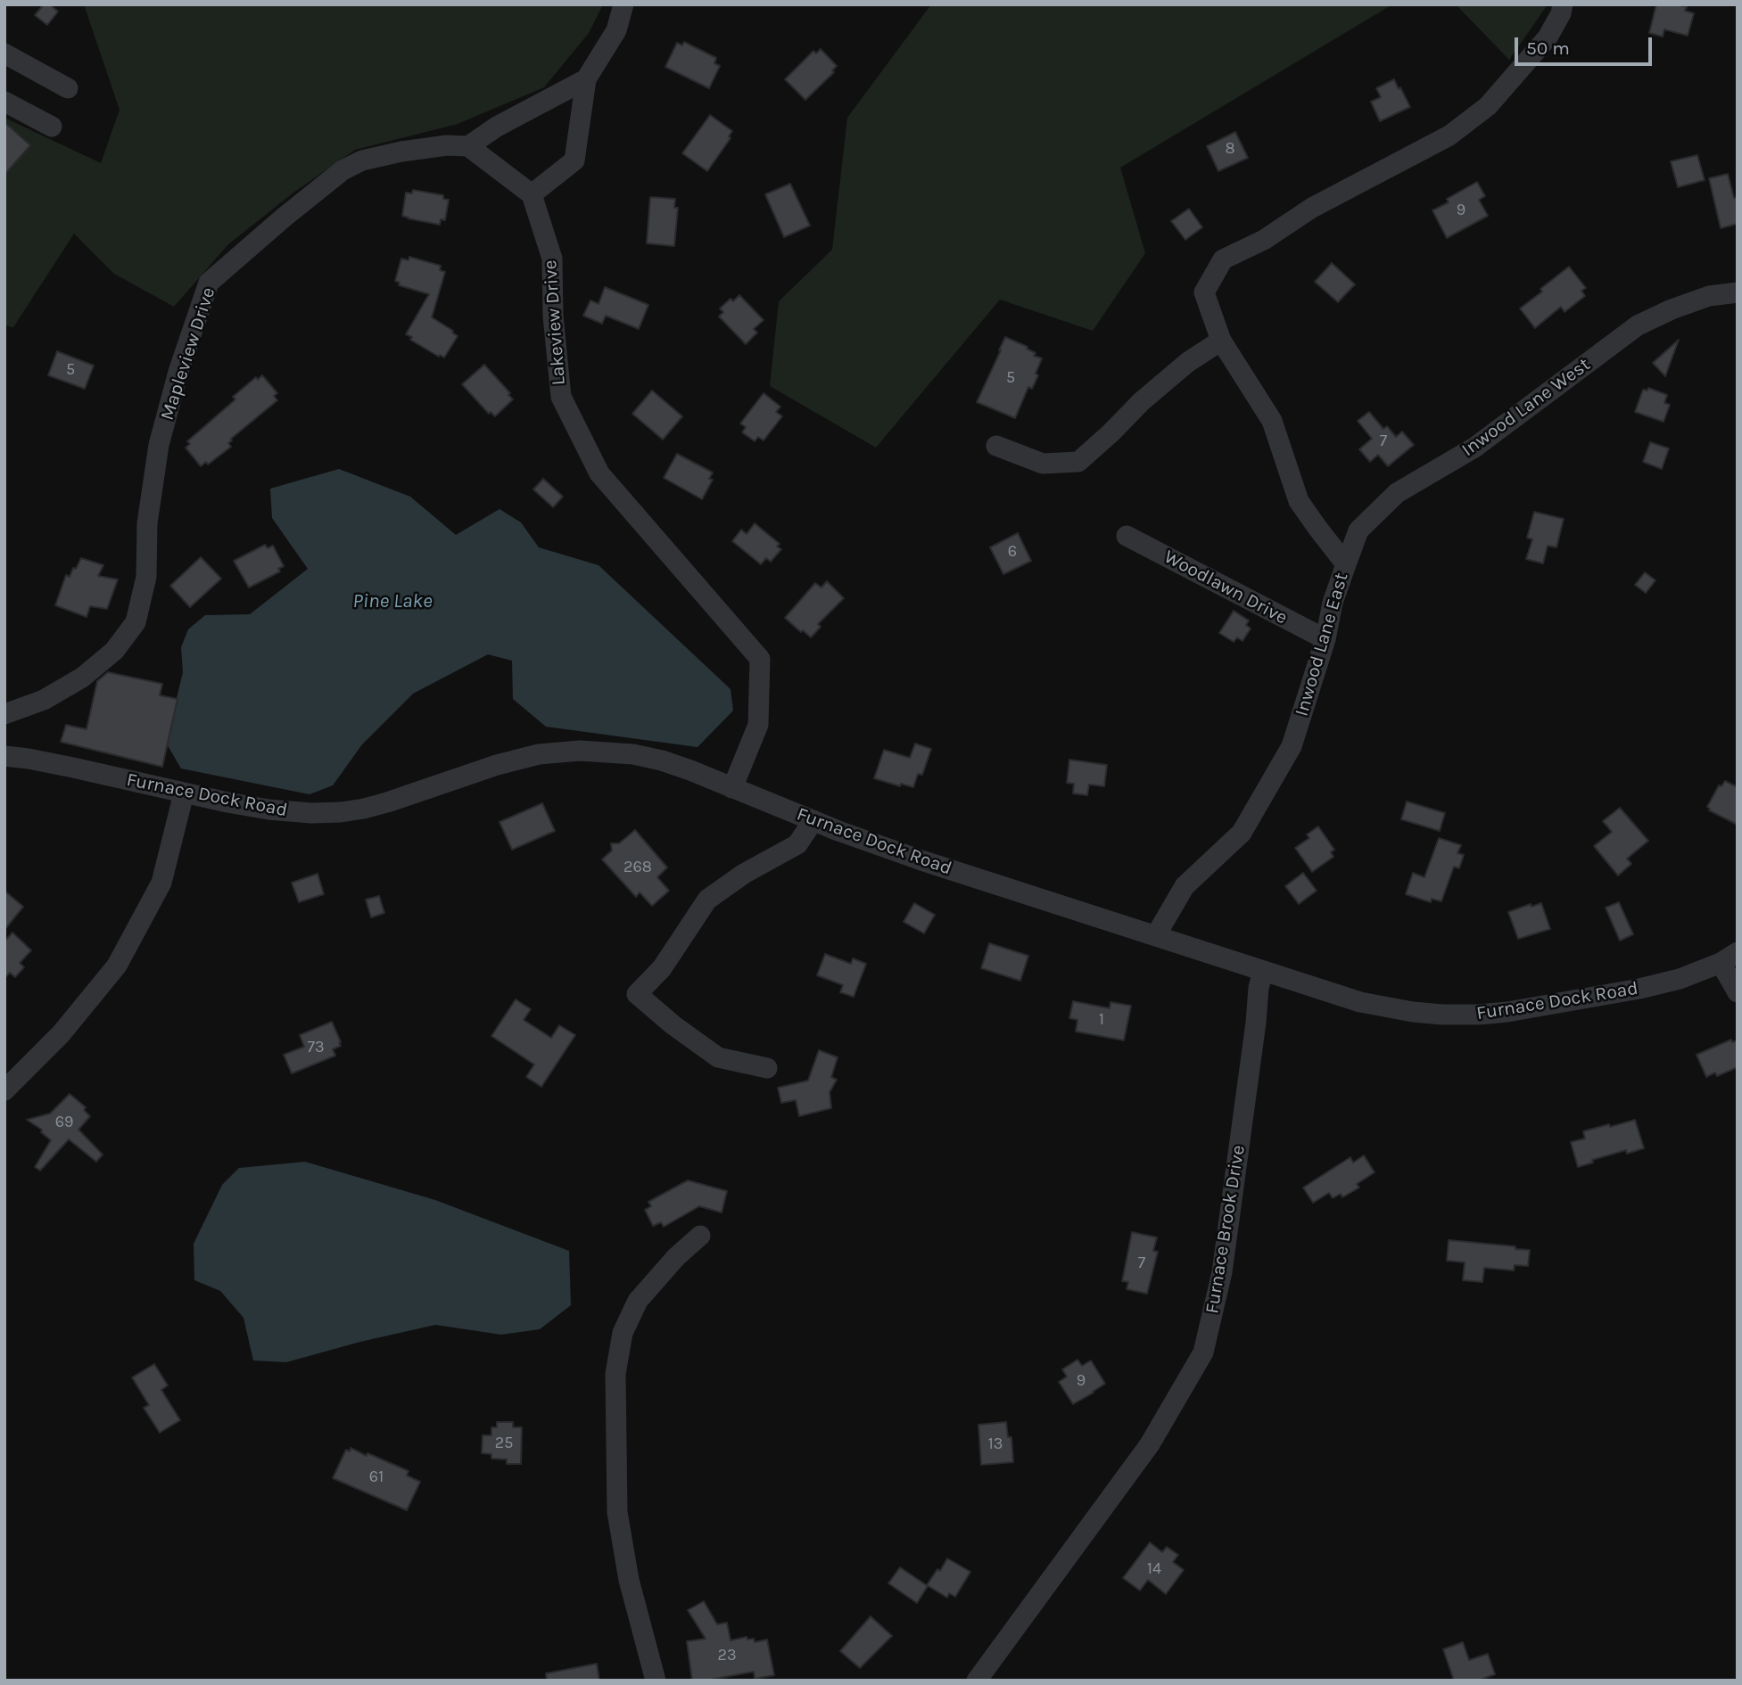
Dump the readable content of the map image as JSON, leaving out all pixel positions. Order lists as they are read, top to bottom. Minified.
{"streets":{"street":["Lakeview Drive","Mapleview Drive","Inwood Lane West","Woodlawn Drive","Inwood Lane East","Furnace Dock Road","Furnace Brook Drive"]},"crossings":[["Lakeview Drive","Furnace Dock Road"],["Inwood Lane West","Inwood Lane East"],["Woodlawn Drive","Inwood Lane East"],["Inwood Lane East","Furnace Dock Road"],["Furnace Dock Road","Furnace Brook Drive"]],"water":["Pine Lake"],"house_numbers":["8","9","5","5","7","6","268","1","73","69","7","9","25","13","61","14","23"],"scale_bar":"50 m"}
